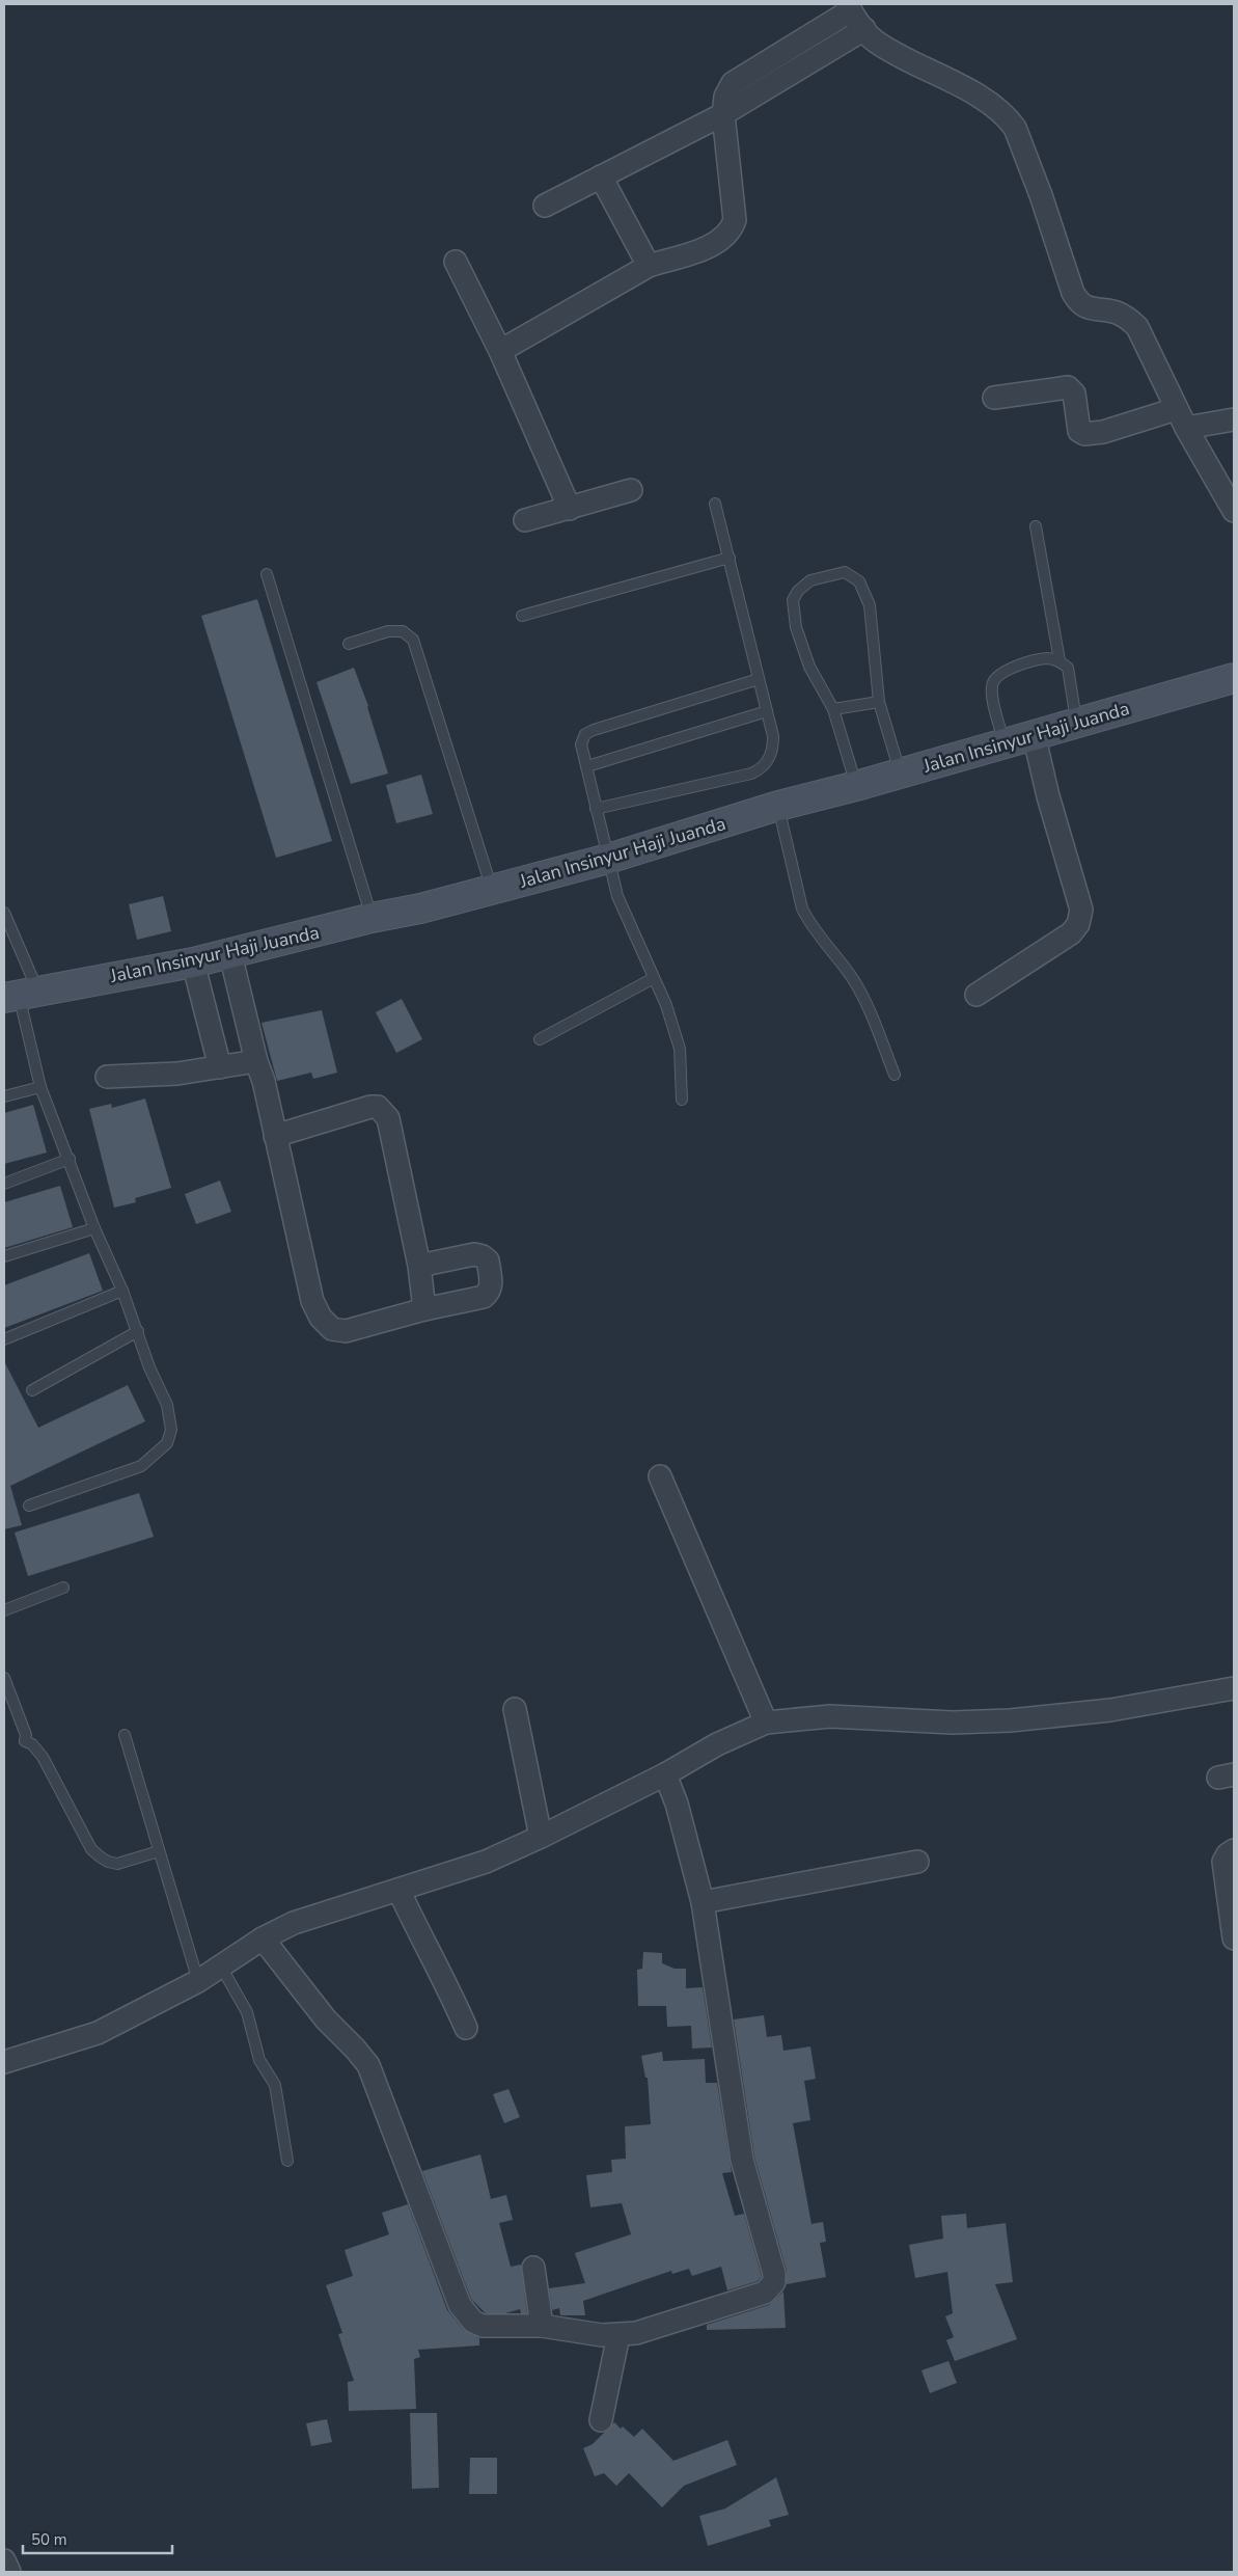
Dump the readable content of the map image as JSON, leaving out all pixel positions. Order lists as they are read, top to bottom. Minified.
{"streets":{"main road":["Jalan Insinyur Haji Juanda"]},"scale_bar":"50 m"}
